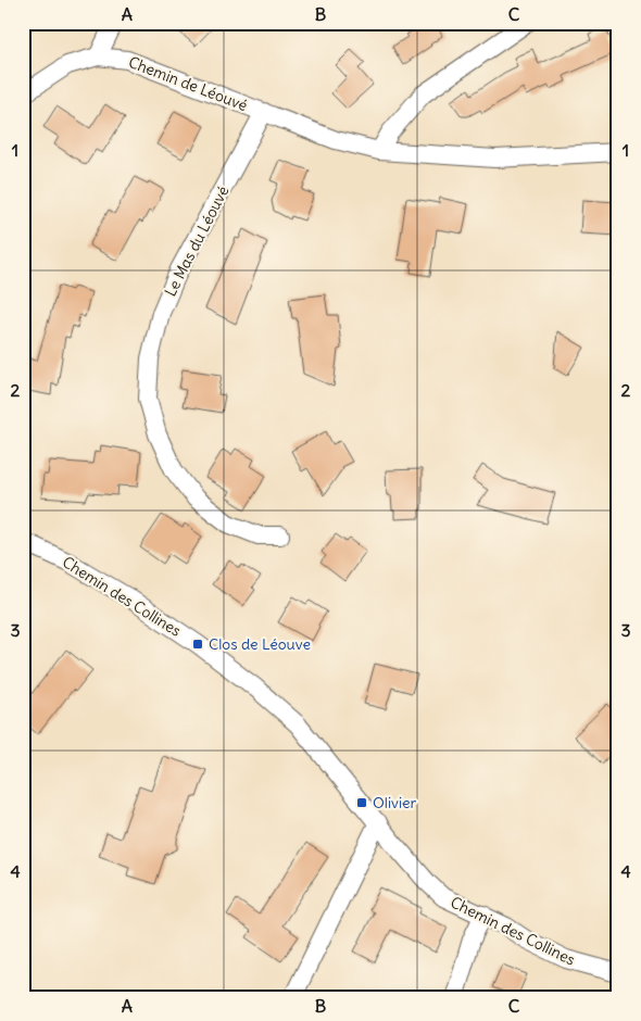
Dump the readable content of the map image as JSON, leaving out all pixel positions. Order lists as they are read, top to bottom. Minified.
{"streets":{"street":["Chemin de Léouvé","Le Mas du Léouvé","Chemin des Collines"]},"crossings":[["Chemin de Léouvé","Le Mas du Léouvé"]],"places":{"transit":["Clos de Léouve","Olivier"]},"grid":{"columns":["A","B","C"],"rows":["1","2","3","4"]}}
